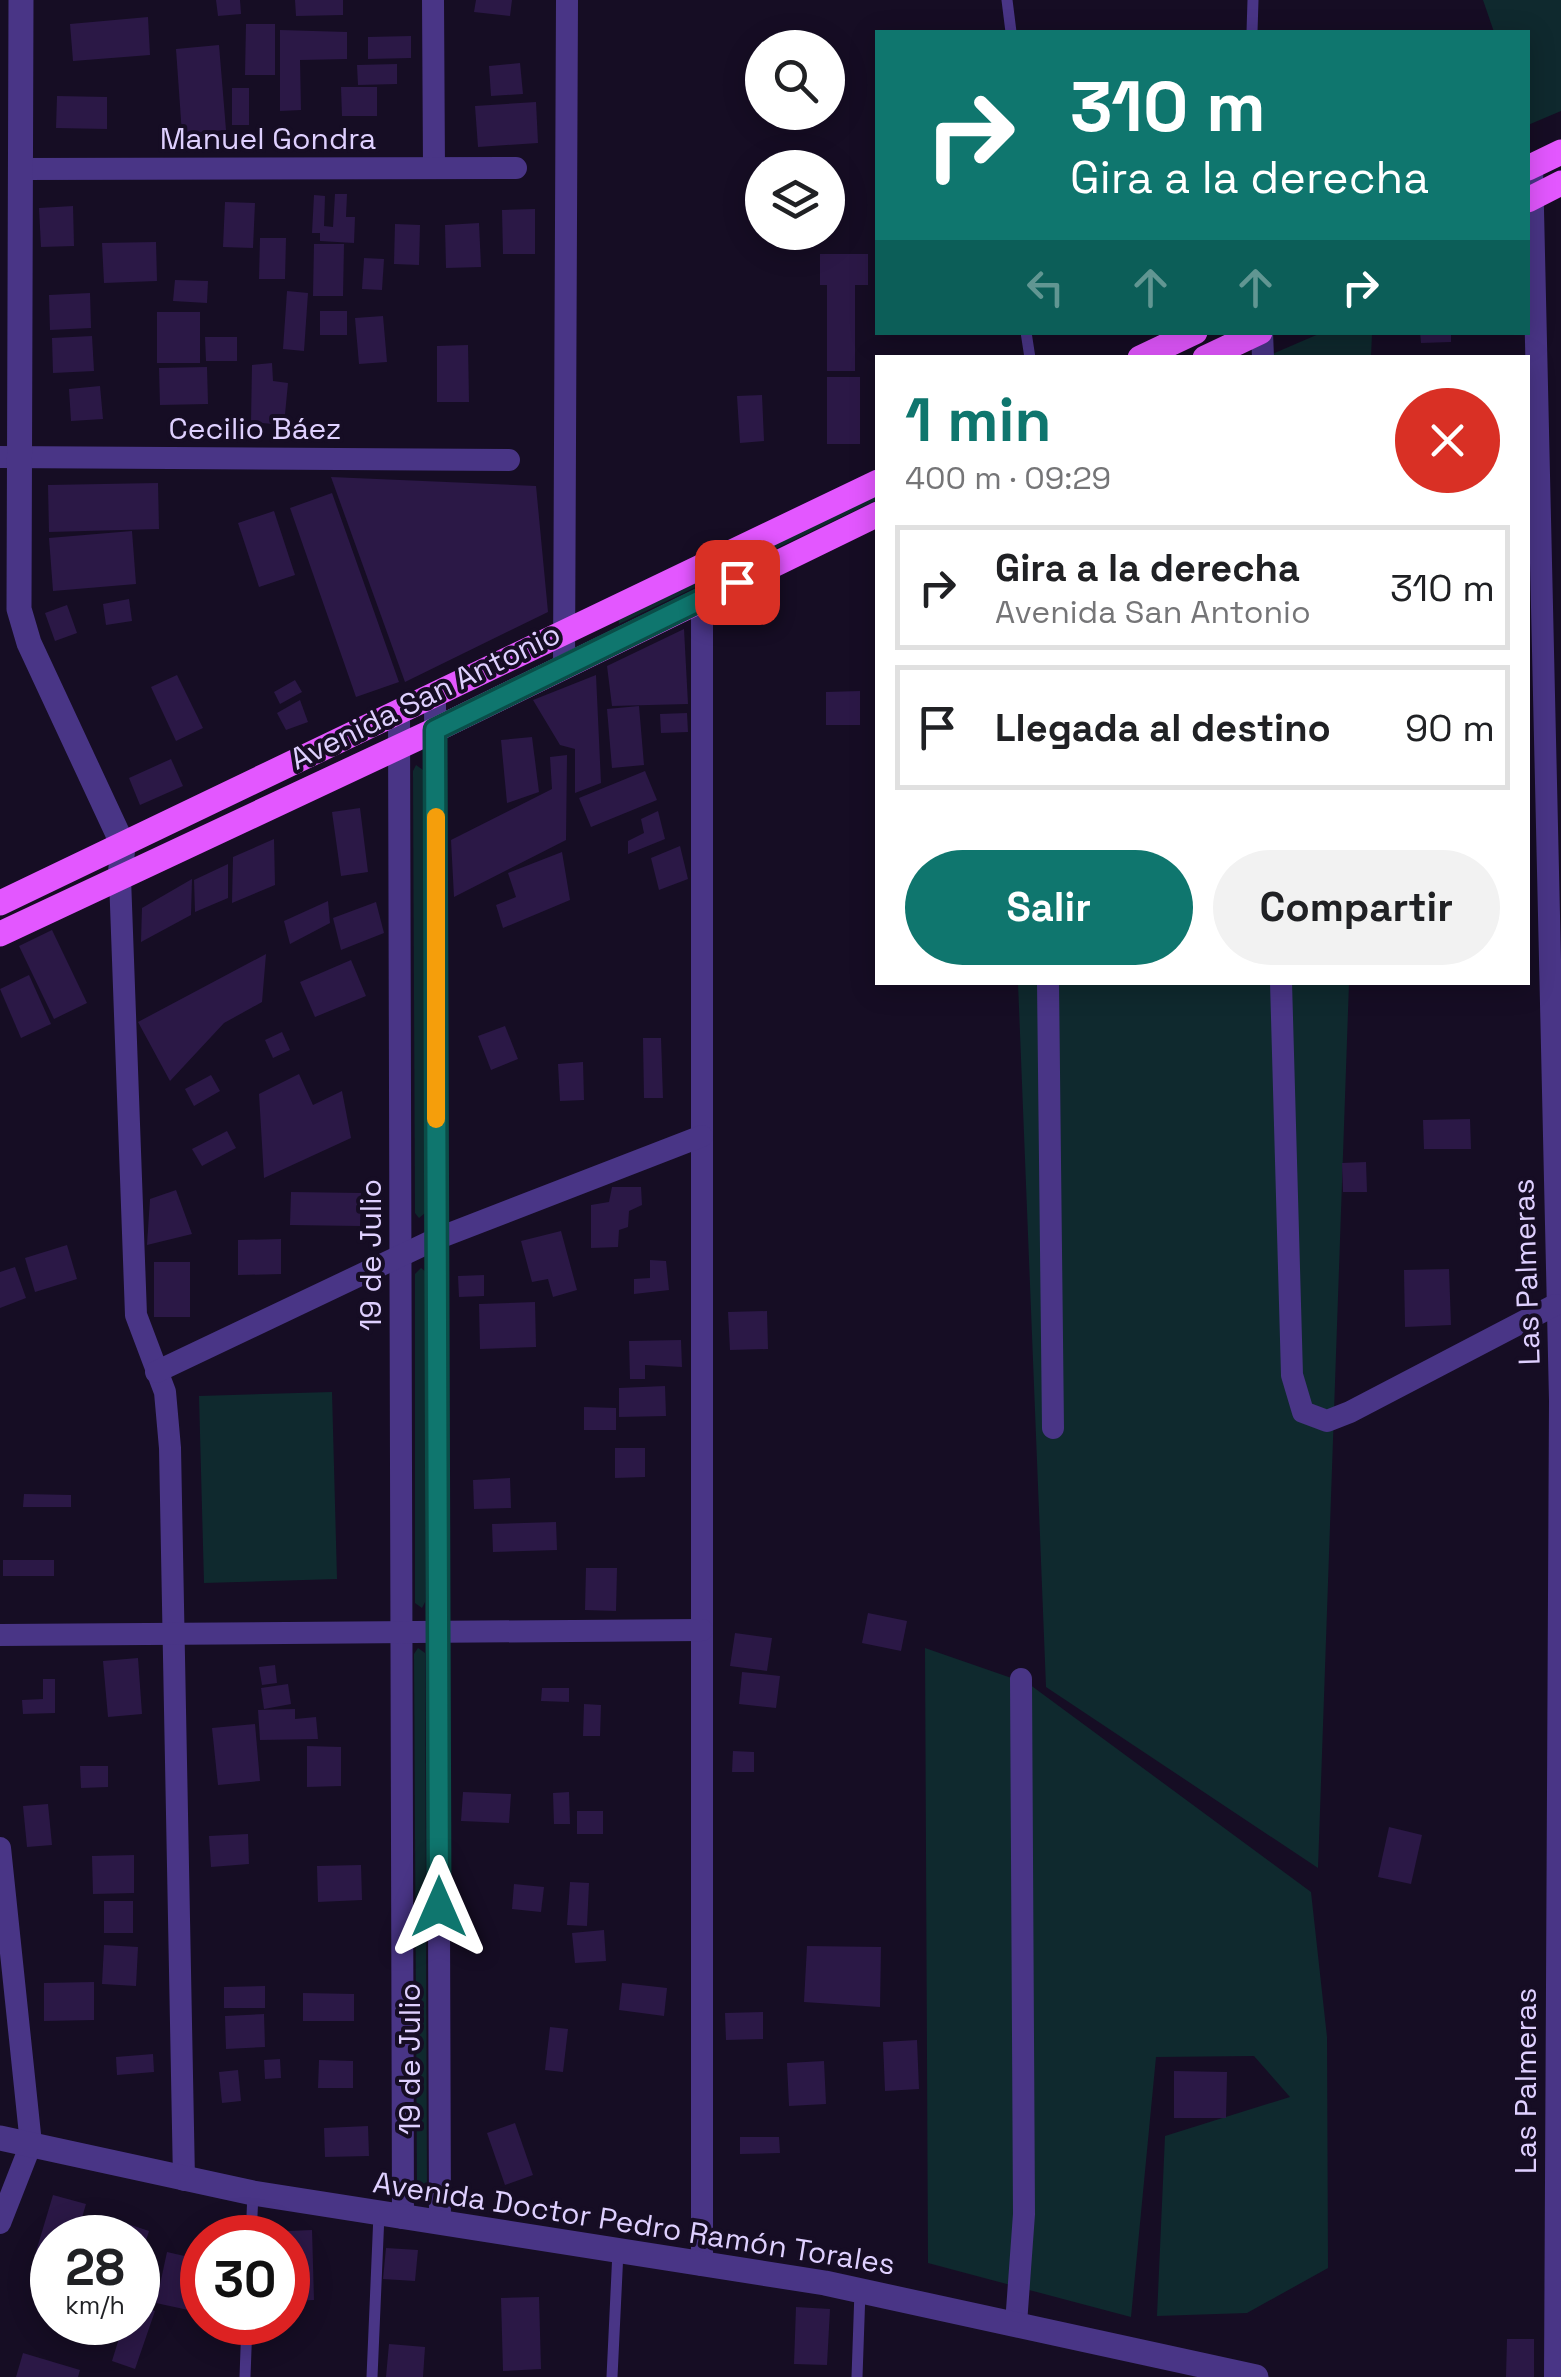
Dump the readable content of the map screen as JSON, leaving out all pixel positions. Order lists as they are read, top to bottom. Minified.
{"streets":{"main road":["Avenida San Antonio"],"street":["Manuel Gondra","Cecilio Báez","19 de Julio","Las Palmeras","Avenida Doctor Pedro Ramón Torales"]},"crossings":[["Avenida San Antonio","19 de Julio"],["19 de Julio","Avenida Doctor Pedro Ramón Torales"]],"page":{"turn":["310 m","Gira a la derecha"],"heading":["1 min","400 m · 09:29"],"list":[{"name":"Gira a la derecha","note":"Avenida San Antonio","value":"310 m"},{"name":"Llegada al destino","value":"90 m"}],"buttons":["Salir","Compartir"],"speed":"28 km/h","limit":"30"}}
